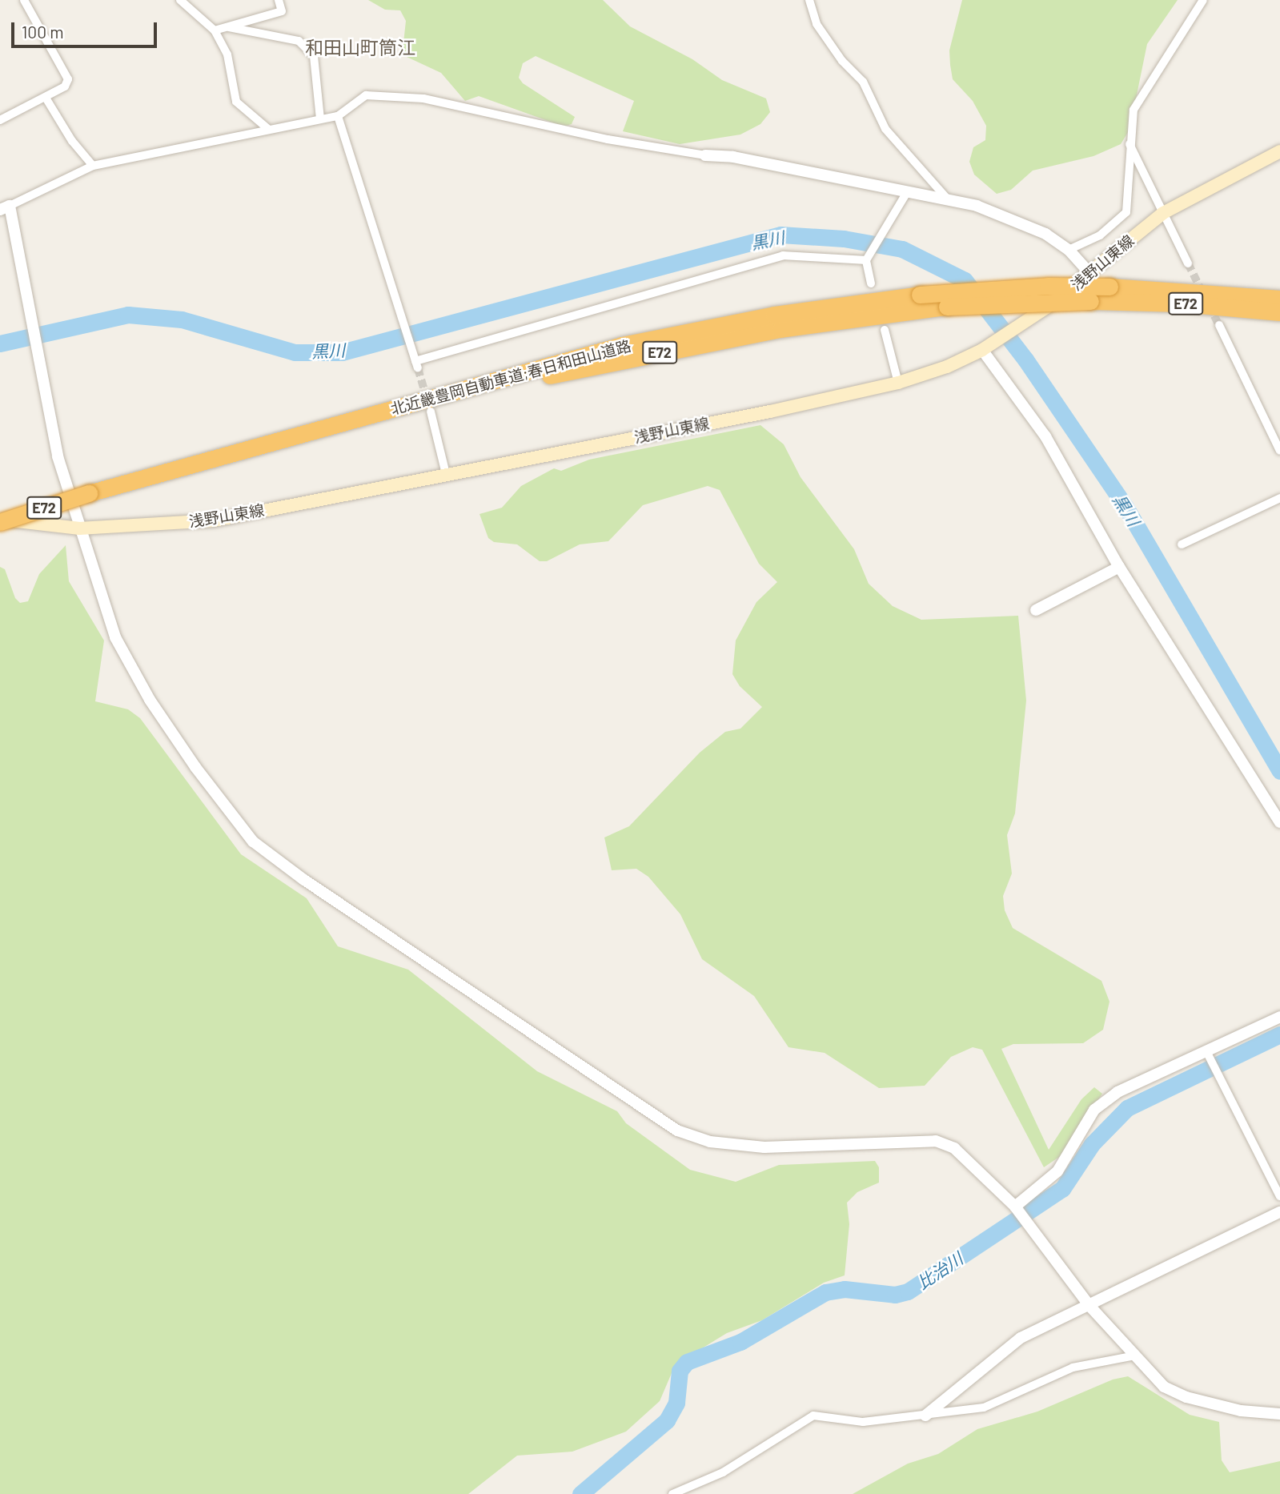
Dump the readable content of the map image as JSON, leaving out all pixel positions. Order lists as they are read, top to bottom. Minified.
{"streets":{"highway":["E72","北近畿豊岡自動車道;春日和田山道路"],"main road":["浅野山東線"]},"crossings":[["浅野山東線","北近畿豊岡自動車道;春日和田山道路"]],"districts":["和田山町筒江"],"water":["黒川","比治川"],"scale_bar":"100 m"}
